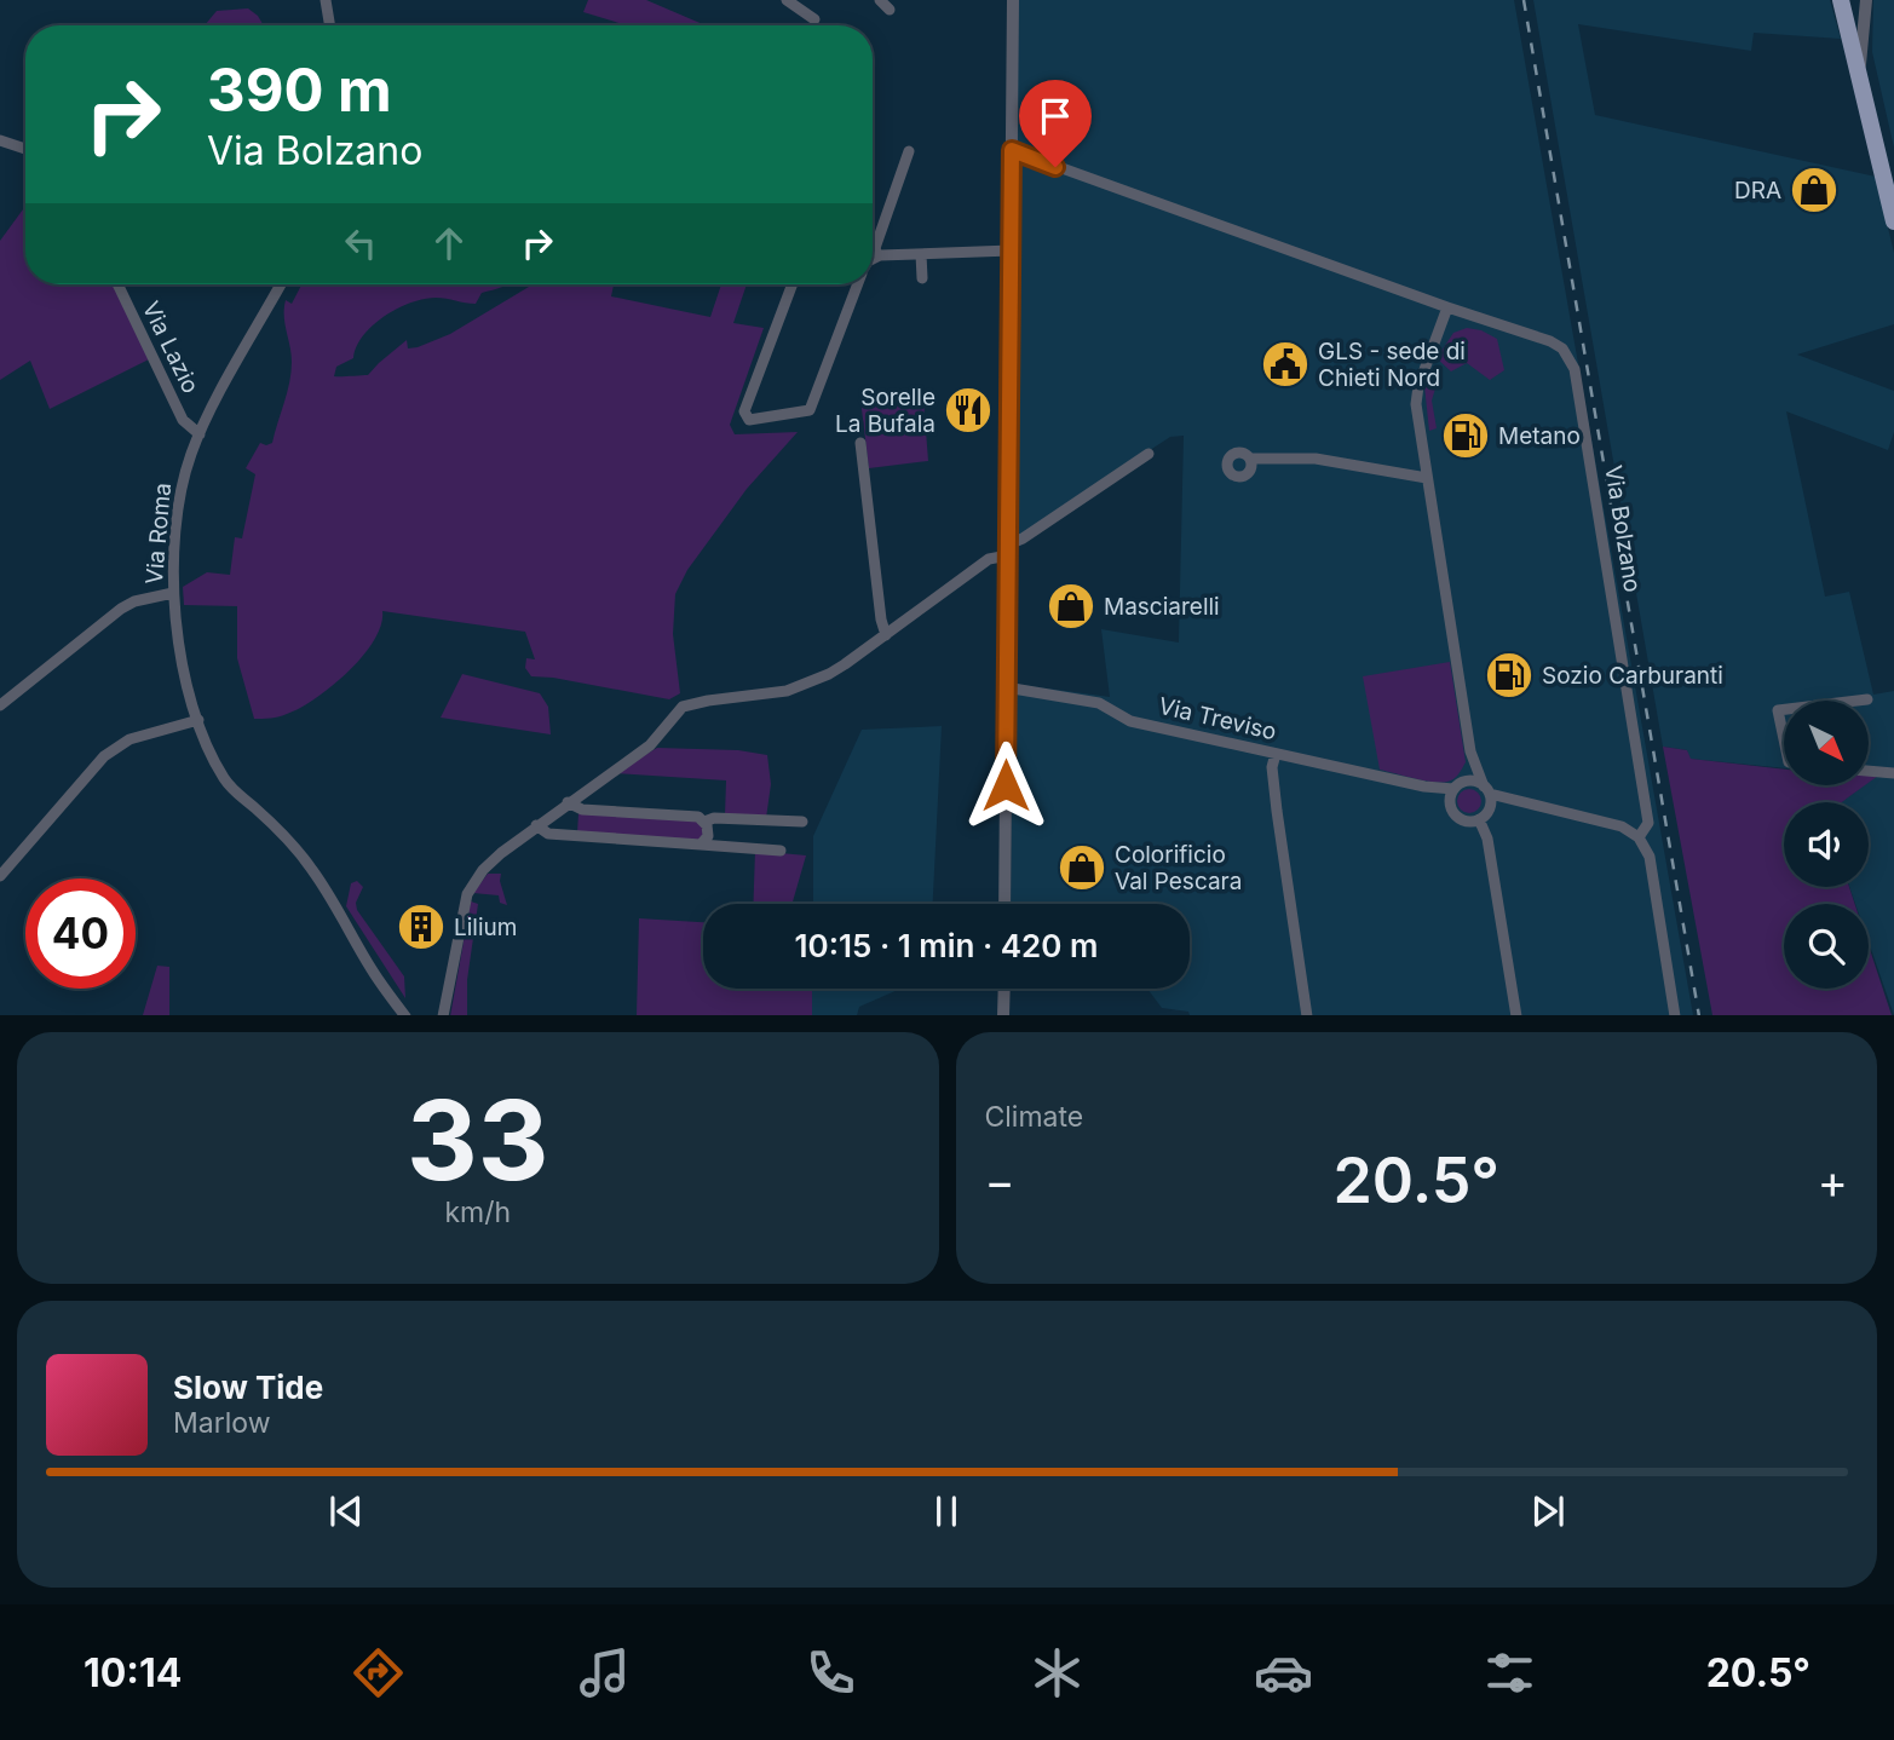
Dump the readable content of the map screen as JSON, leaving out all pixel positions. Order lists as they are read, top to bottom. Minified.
{"streets":{"street":["Via Lazio","Via Bolzano","Via Roma","Via Treviso"]},"crossings":[["Via Lazio","Via Roma"]],"places":{"shop":["DRA","Masciarelli","Colorificio Val Pescara"],"public building":["GLS - sede di Chieti Nord"],"restaurant":["Sorelle La Bufala"],"fuel station":["Metano","Sozio Carburanti"],"building":["Lilium"]},"north":"bottom right","page":{"turn":["390 m","Via Bolzano"],"limit":"40","trip":"10:15 · 1 min · 420 m","tile":[["33","km/h"],"Climate"],"heat":["−","20.5°","+"],"song":["Slow Tide","Marlow"],"tabs":["10:14","20.5°"]}}
